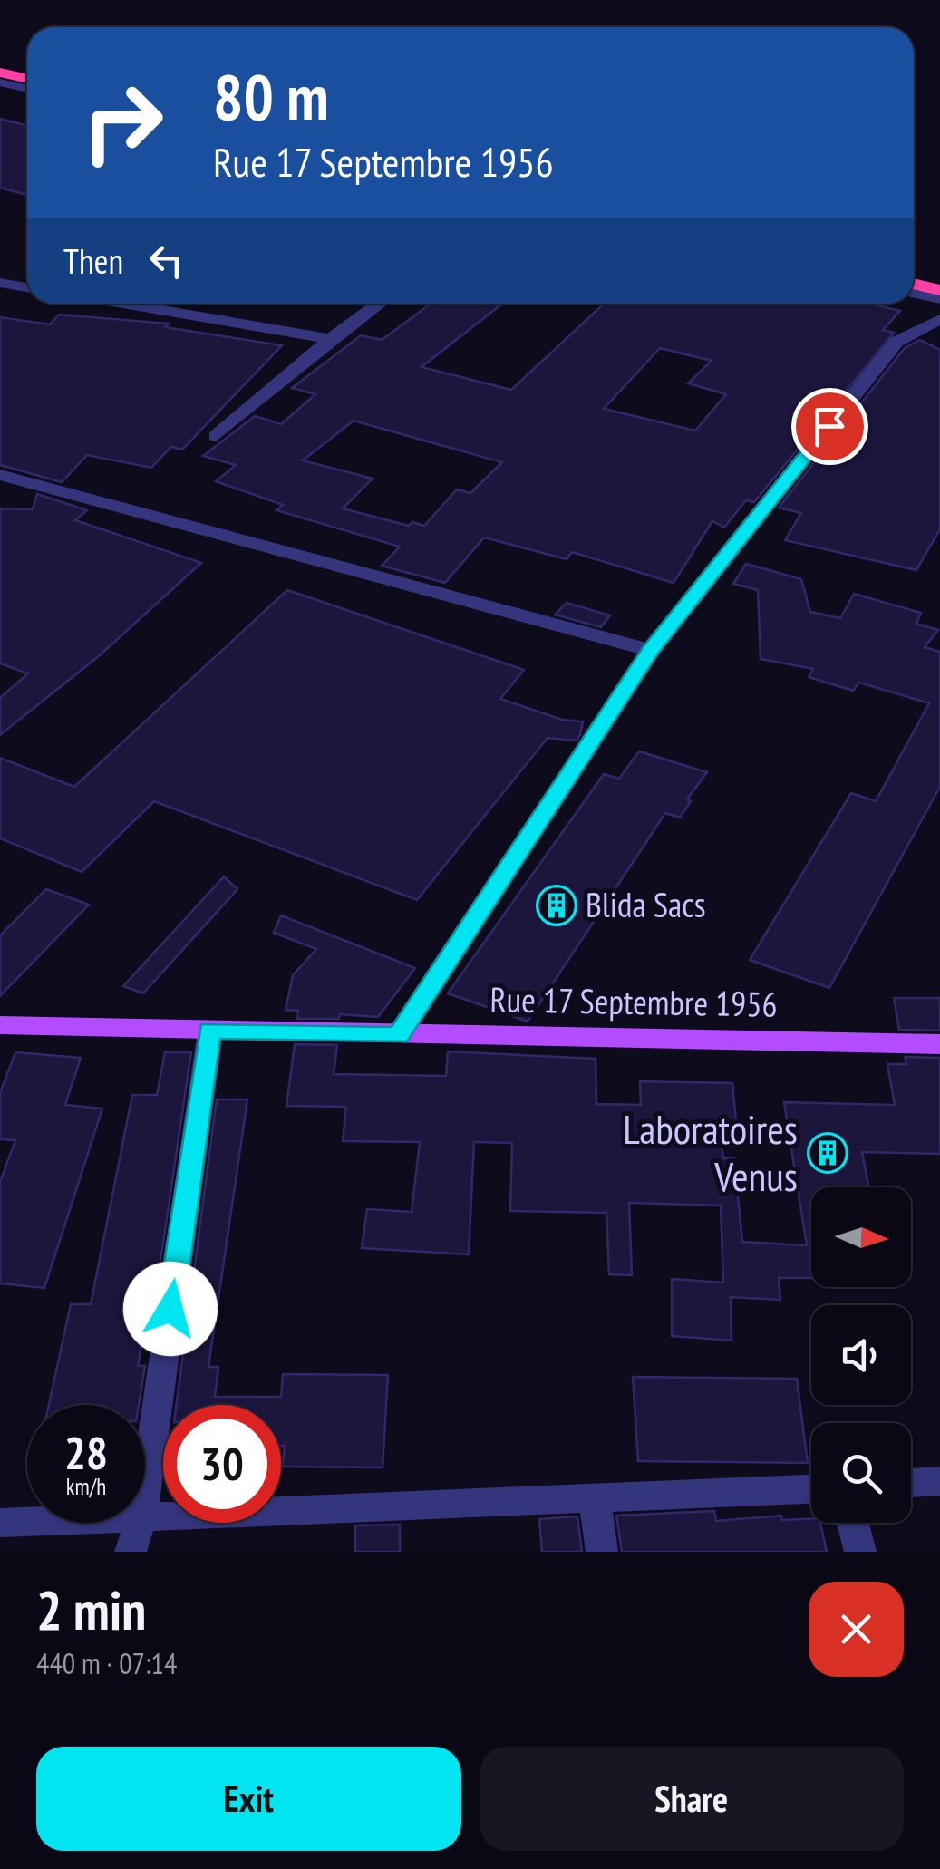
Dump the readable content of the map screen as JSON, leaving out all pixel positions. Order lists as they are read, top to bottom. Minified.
{"streets":{"main road":["Rue 17 Septembre 1956"]},"places":{"building":["Blida Sacs","Laboratoires Venus"]},"north":"right","page":{"turn":["80 m","Rue 17 Septembre 1956"],"then":"Then","speed":"28 km/h","limit":"30","heading":["2 min","440 m · 07:14"],"buttons":["Exit","Share"]}}
